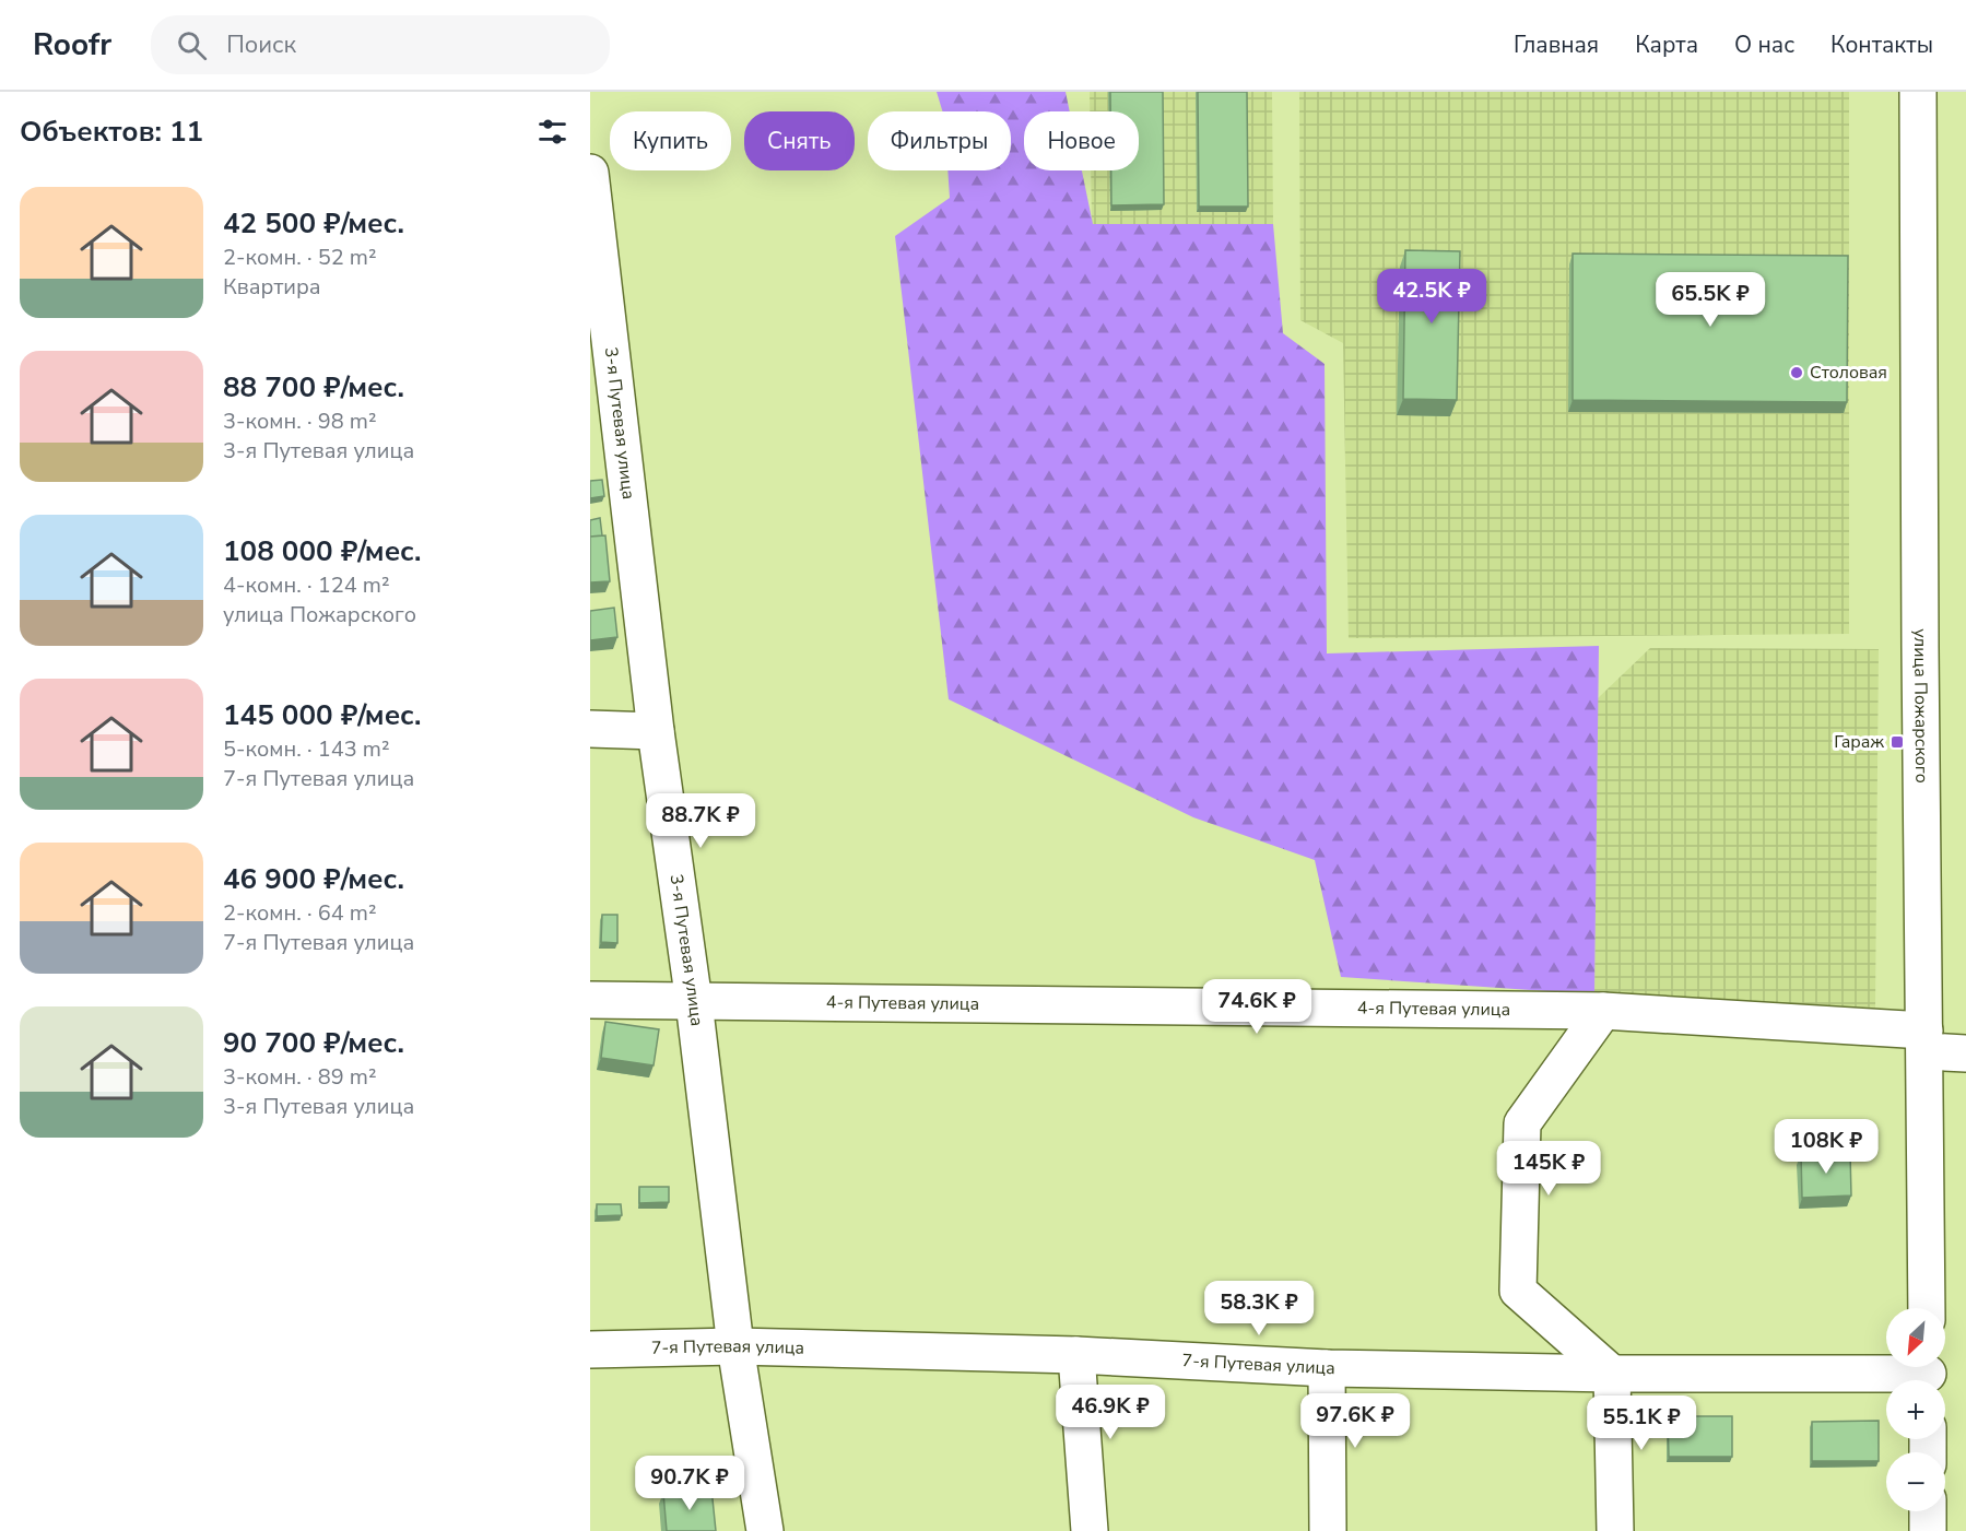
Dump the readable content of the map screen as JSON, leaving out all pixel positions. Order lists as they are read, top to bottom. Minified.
{"streets":{"street":["3-я Путевая улица","улица Пожарского","4-я Путевая улица","7-я Путевая улица"]},"crossings":[["3-я Путевая улица","4-я Путевая улица"],["3-я Путевая улица","7-я Путевая улица"],["улица Пожарского","4-я Путевая улица"]],"places":{"other":["Столовая"],"transit":["Гараж"]},"north":"bottom left","page":{"header":"Roofr","search":"Поиск","nav":["Главная","Карта","О нас","Контакты"],"heading":"Объектов: 11","chip":["Купить","Снять","Фильтры","Новое"],"list":[{"name":"42 500 ₽/мес.","note":"2-комн. · 52 m² · Квартира"},{"name":"88 700 ₽/мес.","note":"3-комн. · 98 m² · 3-я Путевая улица"},{"name":"108 000 ₽/мес.","note":"4-комн. · 124 m² · улица Пожарского"},{"name":"145 000 ₽/мес.","note":"5-комн. · 143 m² · 7-я Путевая улица"},{"name":"46 900 ₽/мес.","note":"2-комн. · 64 m² · 7-я Путевая улица"},{"name":"90 700 ₽/мес.","note":"3-комн. · 89 m² · 3-я Путевая улица"}],"price":["42.5K ₽","65.5K ₽","88.7K ₽","74.6K ₽","108K ₽","145K ₽","58.3K ₽","46.9K ₽","97.6K ₽","55.1K ₽","90.7K ₽"],"map_buttons":["+","−"]}}
